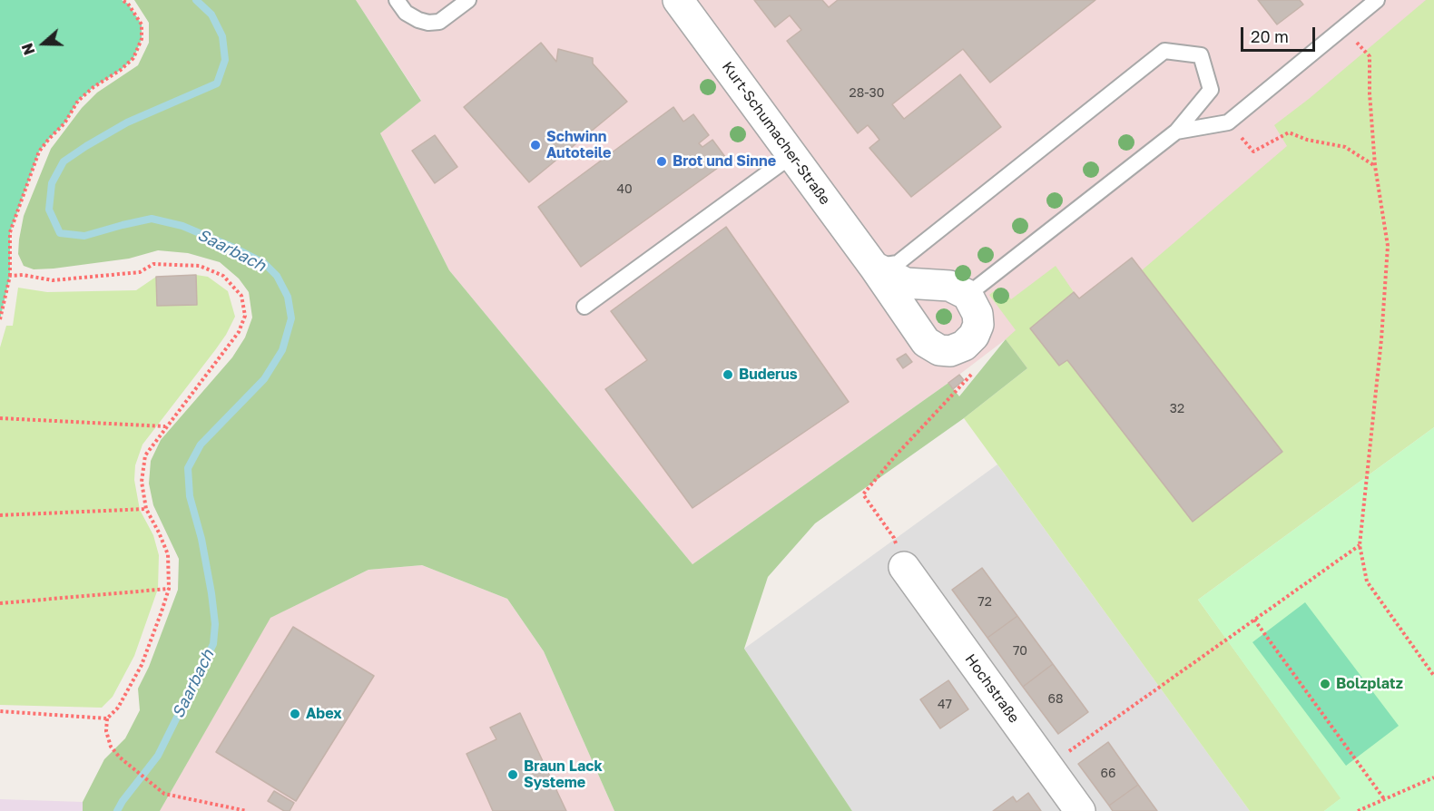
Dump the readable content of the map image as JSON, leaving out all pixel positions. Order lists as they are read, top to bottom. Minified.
{"streets":{"street":["Kurt-Schumacher-Straße","Hochstraße"]},"water":["Saarbach"],"places":["Schwinn Autoteile","Brot und Sinne","Buderus","Bolzplatz","Abex","Braun Lack Systeme"],"house_numbers":["28-30","40","32","72","70","68","47","66"],"scale_bar":"20 m","north":"left"}
